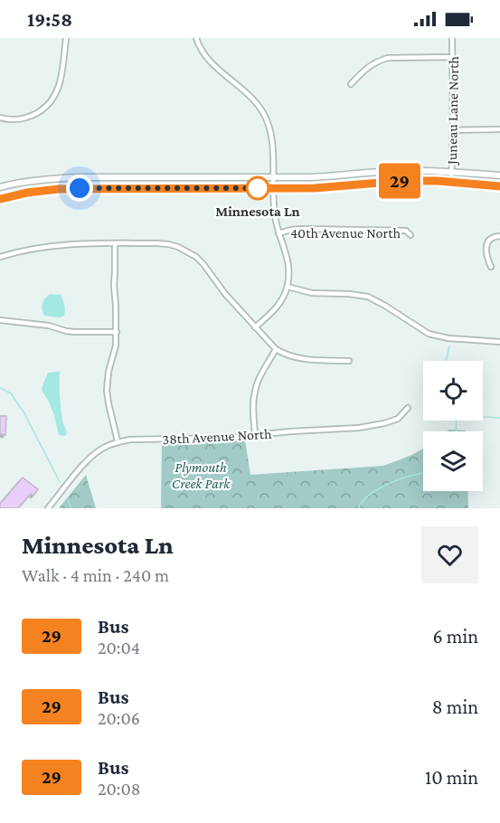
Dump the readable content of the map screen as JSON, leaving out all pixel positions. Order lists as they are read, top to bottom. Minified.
{"streets":{"street":["Juneau Lane North","40th Avenue North","38th Avenue North"]},"parks":["Plymouth Creek Park"],"places":["Minnesota Ln"],"lines":["bus line 29"],"page":{"status":"19:58","on_map":"29","heading":["Minnesota Ln","Walk · 4 min · 240 m"],"list":[{"mark":"29","name":"Bus","note":"20:04","value":"6 min"},{"mark":"29","name":"Bus","note":"20:06","value":"8 min"},{"mark":"29","name":"Bus","note":"20:08","value":"10 min"}]}}
